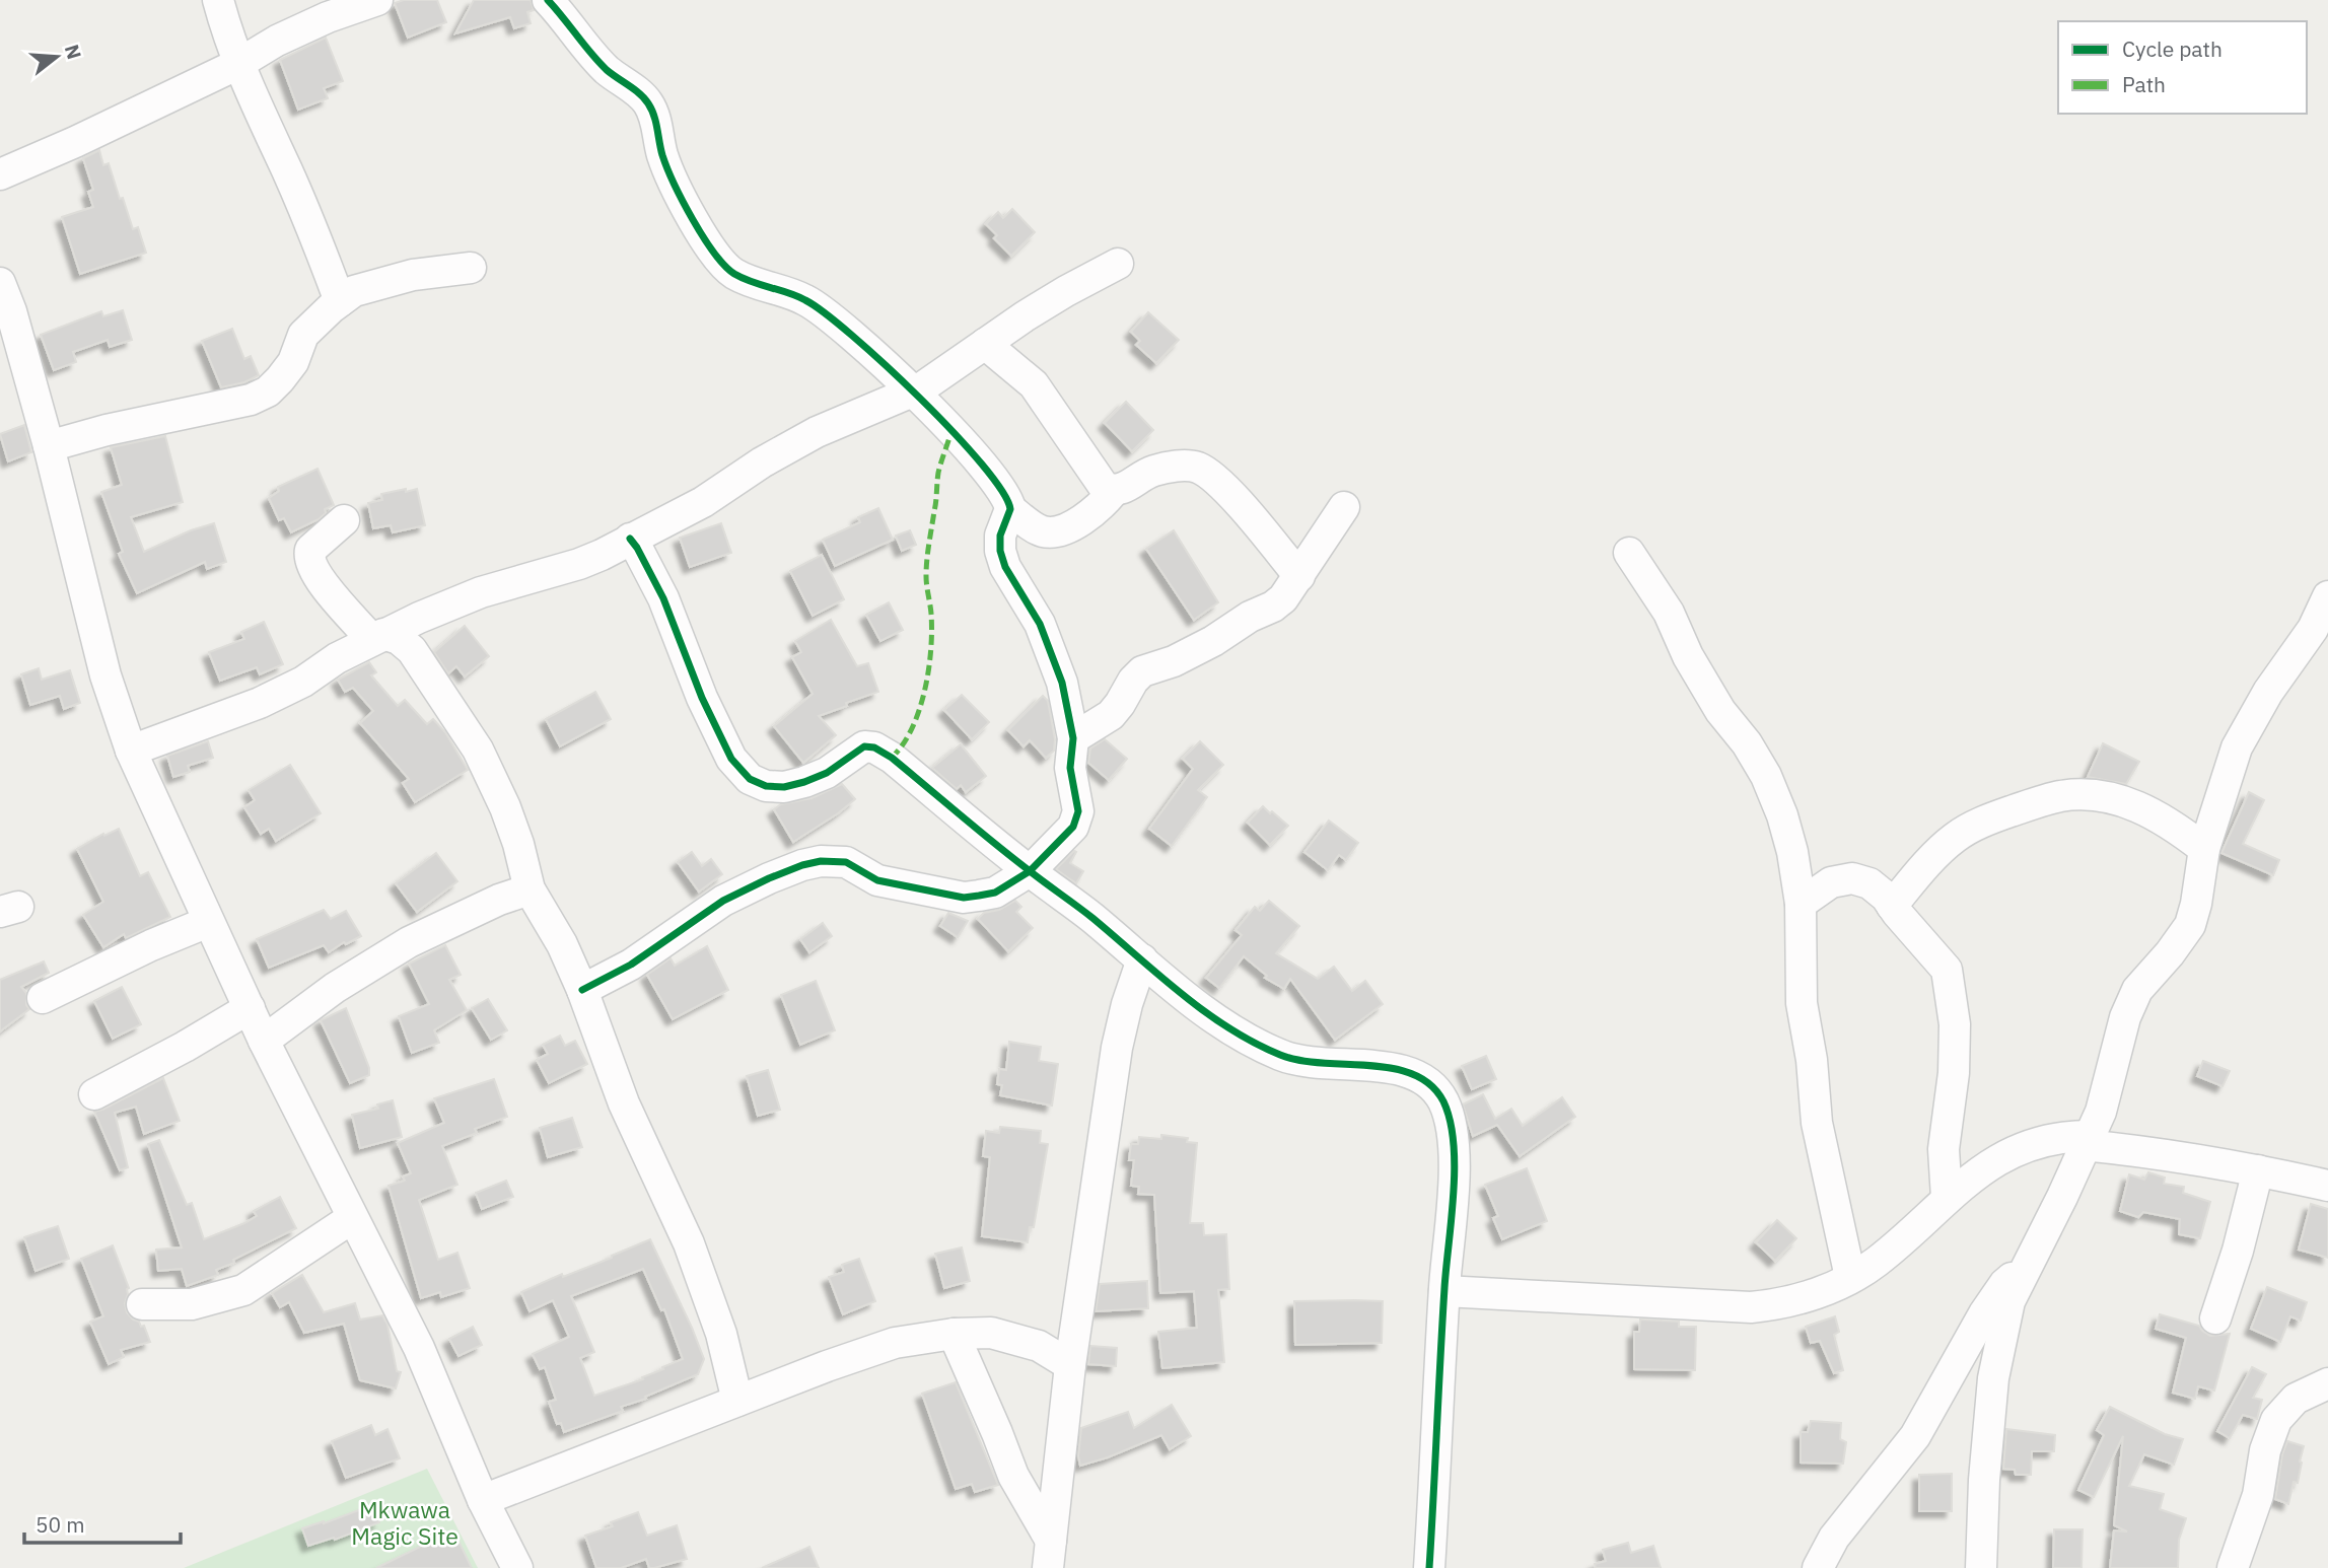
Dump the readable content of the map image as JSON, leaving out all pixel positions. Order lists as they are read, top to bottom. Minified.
{"parks":["Mkwawa Magic Site"],"legend":["Cycle path","Path"],"scale_bar":"50 m","north":"right"}
